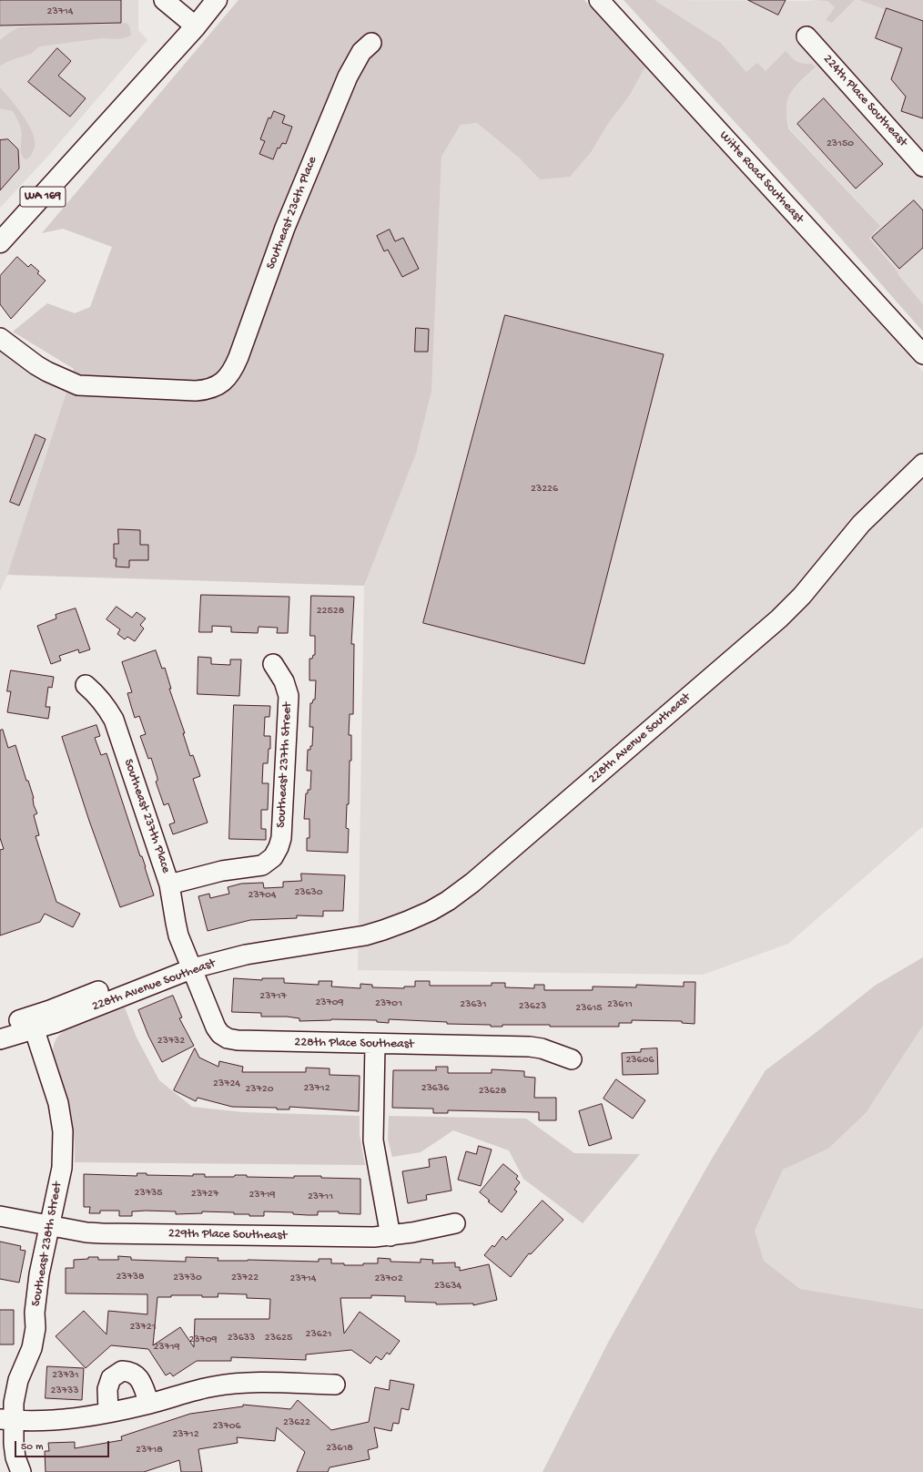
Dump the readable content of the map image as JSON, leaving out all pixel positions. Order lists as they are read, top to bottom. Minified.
{"streets":{"main road":["WA 169"],"street":["224th Place Southeast","Witte Road Southeast","Southeast 236th Place","228th Avenue Southeast","Southeast 237th Street","Southeast 237th Place","228th Place Southeast","229th Place Southeast","Southeast 238th Street"]},"crossings":[["228th Avenue Southeast","Southeast 237th Place"],["228th Avenue Southeast","228th Place Southeast"],["228th Avenue Southeast","Southeast 238th Street"],["Southeast 237th Street","Southeast 237th Place"],["Southeast 237th Place","228th Place Southeast"],["229th Place Southeast","Southeast 238th Street"]],"house_numbers":["23714","23150","23226","22528","23630","23704","23717","23709","23701","23631","23611","23623","23615","23732","23606","23724","23712","23636","23720","23628","23735","23727","23719","23711","23738","23730","23722","23714","23702","23634","23721","23621","23633","23625","23709","23719","23731","23733","23622","23706","23712","23618","23718"],"scale_bar":"50 m"}
